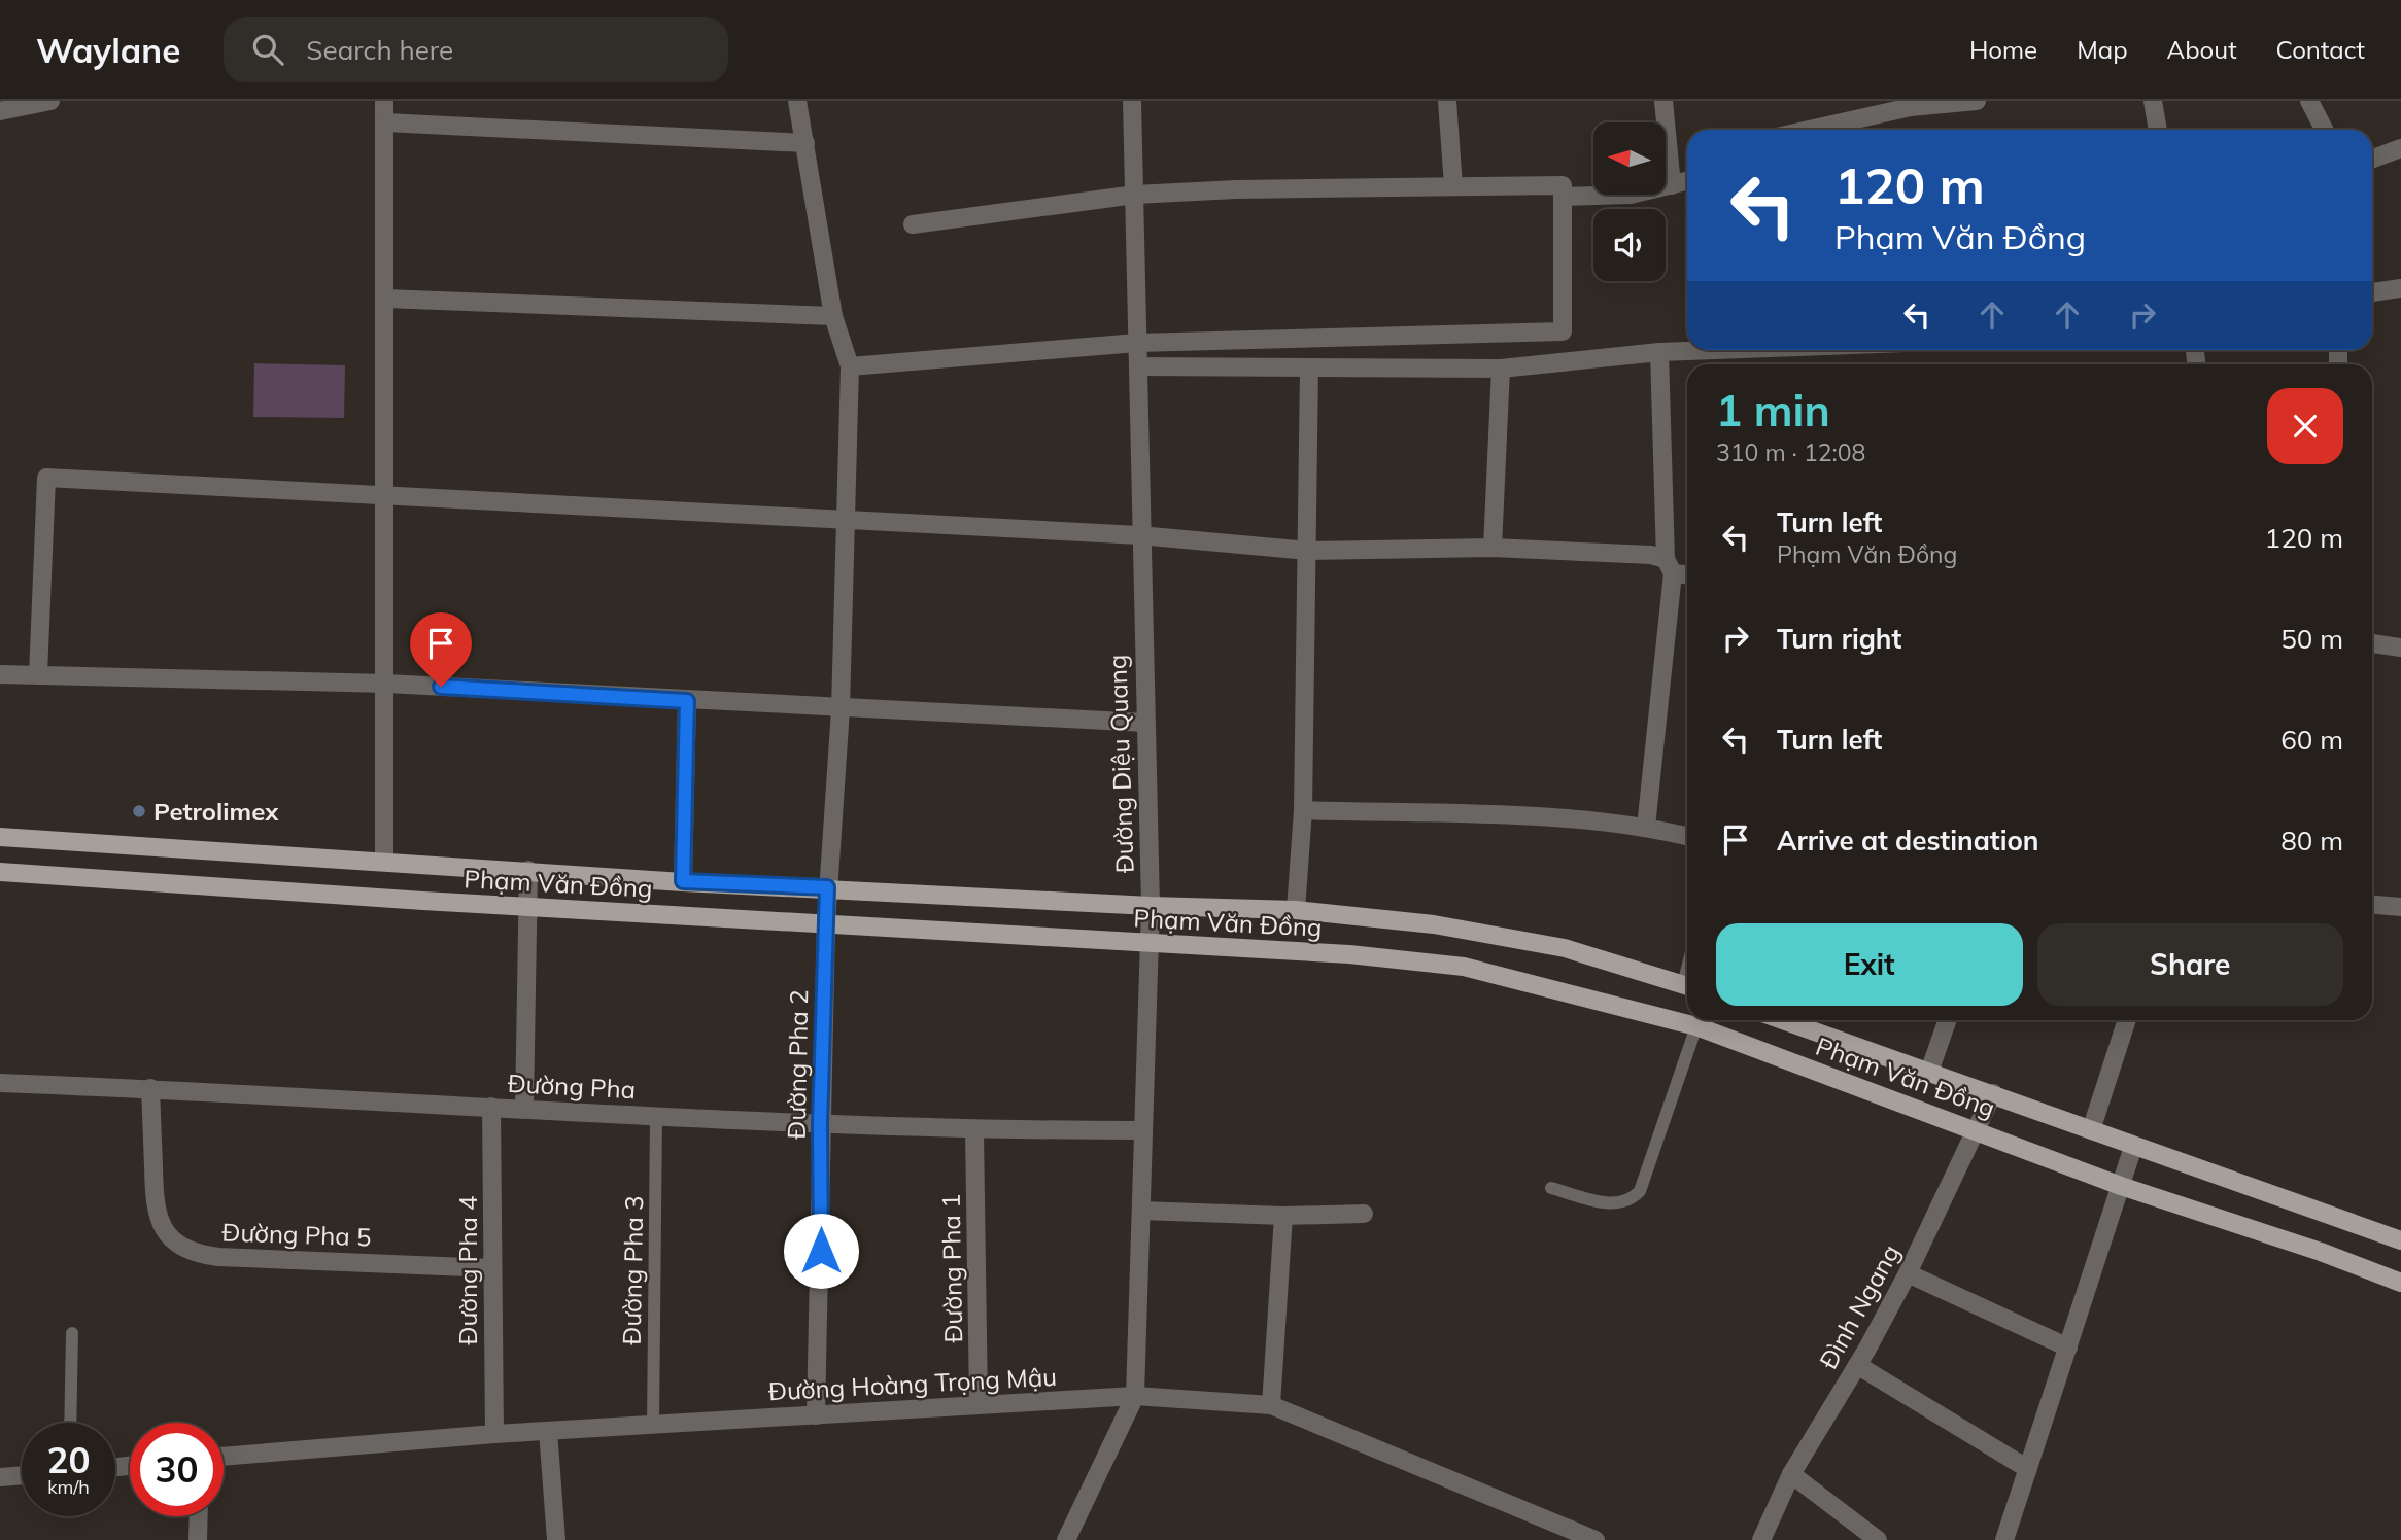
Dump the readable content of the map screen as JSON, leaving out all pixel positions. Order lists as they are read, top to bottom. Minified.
{"streets":{"main road":["Phạm Văn Đồng"],"street":["Đường Diệu Quang","Đường Pha 2","Đường Pha","Đường Pha 5","Đường Pha 1","Đường Pha 4","Đình Ngang","Đường Hoàng Trọng Mậu"],"lane":["Đường Pha 3"]},"crossings":[["Đường Diệu Quang","Phạm Văn Đồng"],["Đường Diệu Quang","Đường Pha"],["Đường Diệu Quang","Đường Hoàng Trọng Mậu"],["Phạm Văn Đồng","Đường Pha 2"],["Phạm Văn Đồng","Đình Ngang"],["Đường Pha 2","Đường Pha"],["Đường Pha 2","Đường Hoàng Trọng Mậu"],["Đường Pha","Đường Pha 5"],["Đường Pha","Đường Pha 1"],["Đường Pha","Đường Pha 4"],["Đường Pha","Đường Pha 3"],["Đường Pha 5","Đường Pha 4"],["Đường Pha 1","Đường Hoàng Trọng Mậu"],["Đường Pha 4","Đường Hoàng Trọng Mậu"],["Đường Pha 3","Đường Hoàng Trọng Mậu"]],"places":["Petrolimex"],"north":"left","page":{"header":"Waylane","search":"Search here","nav":["Home","Map","About","Contact"],"turn":["120 m","Phạm Văn Đồng"],"heading":["1 min","310 m · 12:08"],"list":[{"name":"Turn left","note":"Phạm Văn Đồng","value":"120 m"},{"name":"Turn right","value":"50 m"},{"name":"Turn left","value":"60 m"},{"name":"Arrive at destination","value":"80 m"}],"buttons":["Exit","Share"],"speed":"20 km/h","limit":"30"}}
